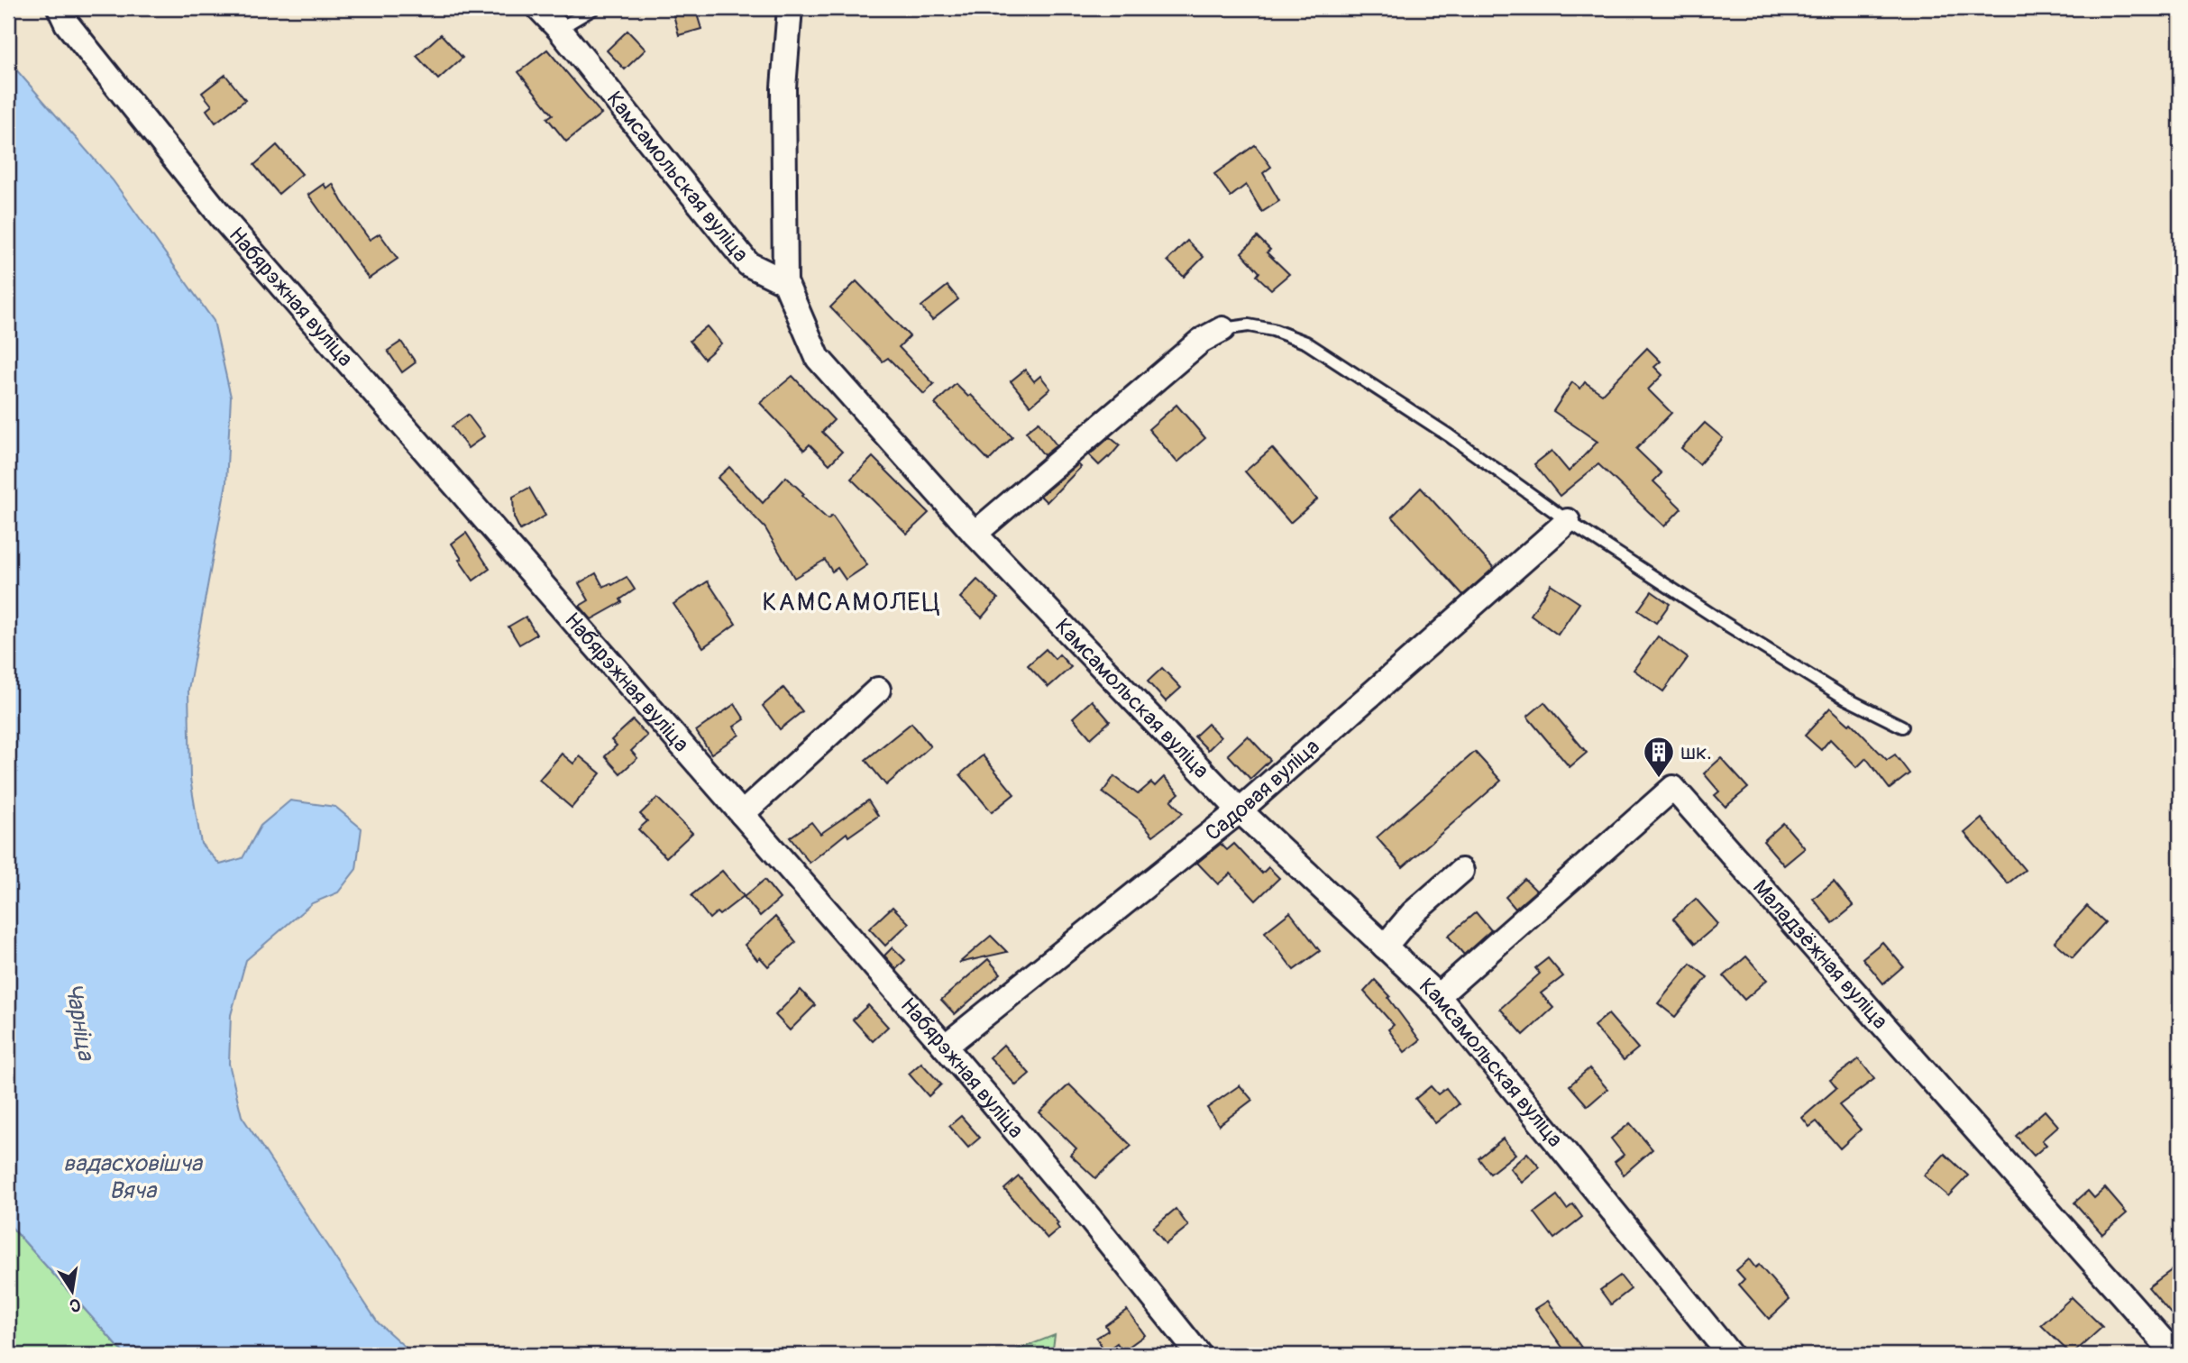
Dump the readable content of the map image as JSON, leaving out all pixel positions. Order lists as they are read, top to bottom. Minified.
{"streets":{"street":["Камсамольская вуліца","Набярэжная вуліца","Садовая вуліца","Маладзёжная вуліца"]},"crossings":[["Камсамольская вуліца","Садовая вуліца"],["Камсамольская вуліца","Маладзёжная вуліца"],["Набярэжная вуліца","Садовая вуліца"]],"districts":["КАМСАМОЛЕЦ"],"water":["Чарніца","вадасховішча Вяча"],"places":{"building":["шк."]},"north":"bottom"}
